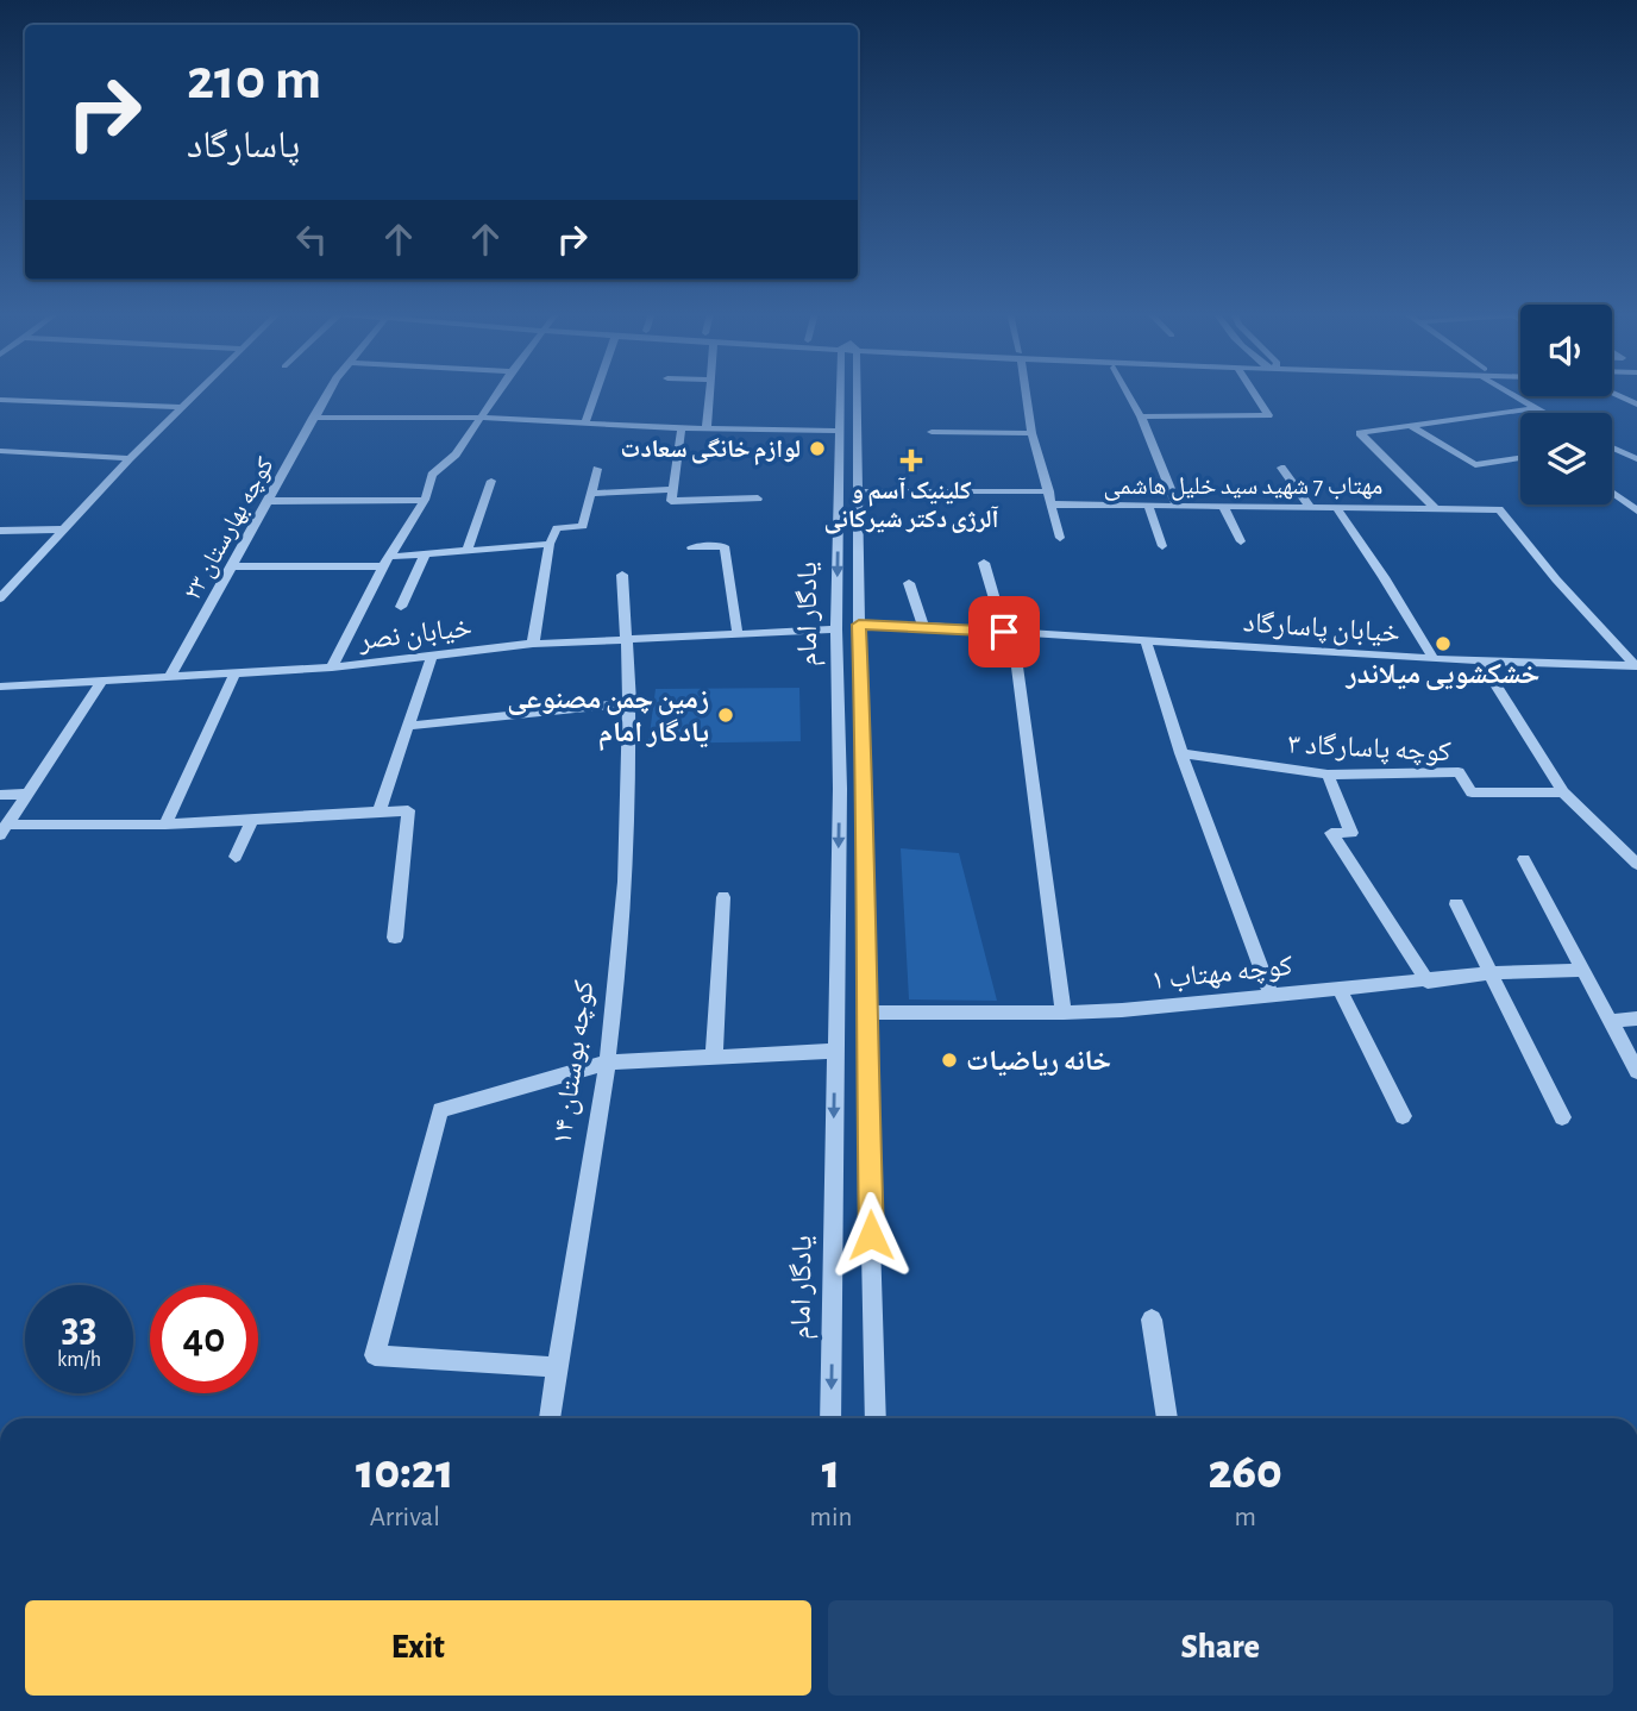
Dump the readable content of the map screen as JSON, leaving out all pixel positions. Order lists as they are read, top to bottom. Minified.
{"streets":{"street":["مهتاب 7 شهید سید خلیل هاشمی","کوچه بهارستان ۲۳","یادگار امام","خیابان پاسارگاد","خیابان نصر","کوچه پاسارگاد ۳","کوچه مهتاب ۱","کوچه بوستان ۱۴"]},"crossings":[["کوچه بهارستان ۲۳","خیابان نصر"],["یادگار امام","خیابان پاسارگاد"],["یادگار امام","خیابان نصر"],["یادگار امام","کوچه مهتاب ۱"]],"places":{"other":["لوازم خانگی سعادت","خشکشویی میلاندر","زمین چمن مصنوعی یادگار امام","خانه ریاضیات"],"health":["کلینیک آسم و آلرژی دکتر شیرکانی"]},"page":{"turn":["210 m","پاسارگاد"],"speed":"33 km/h","limit":"40","eta":["10:21","Arrival","1","min","260","m"],"buttons":["Exit","Share"]}}
